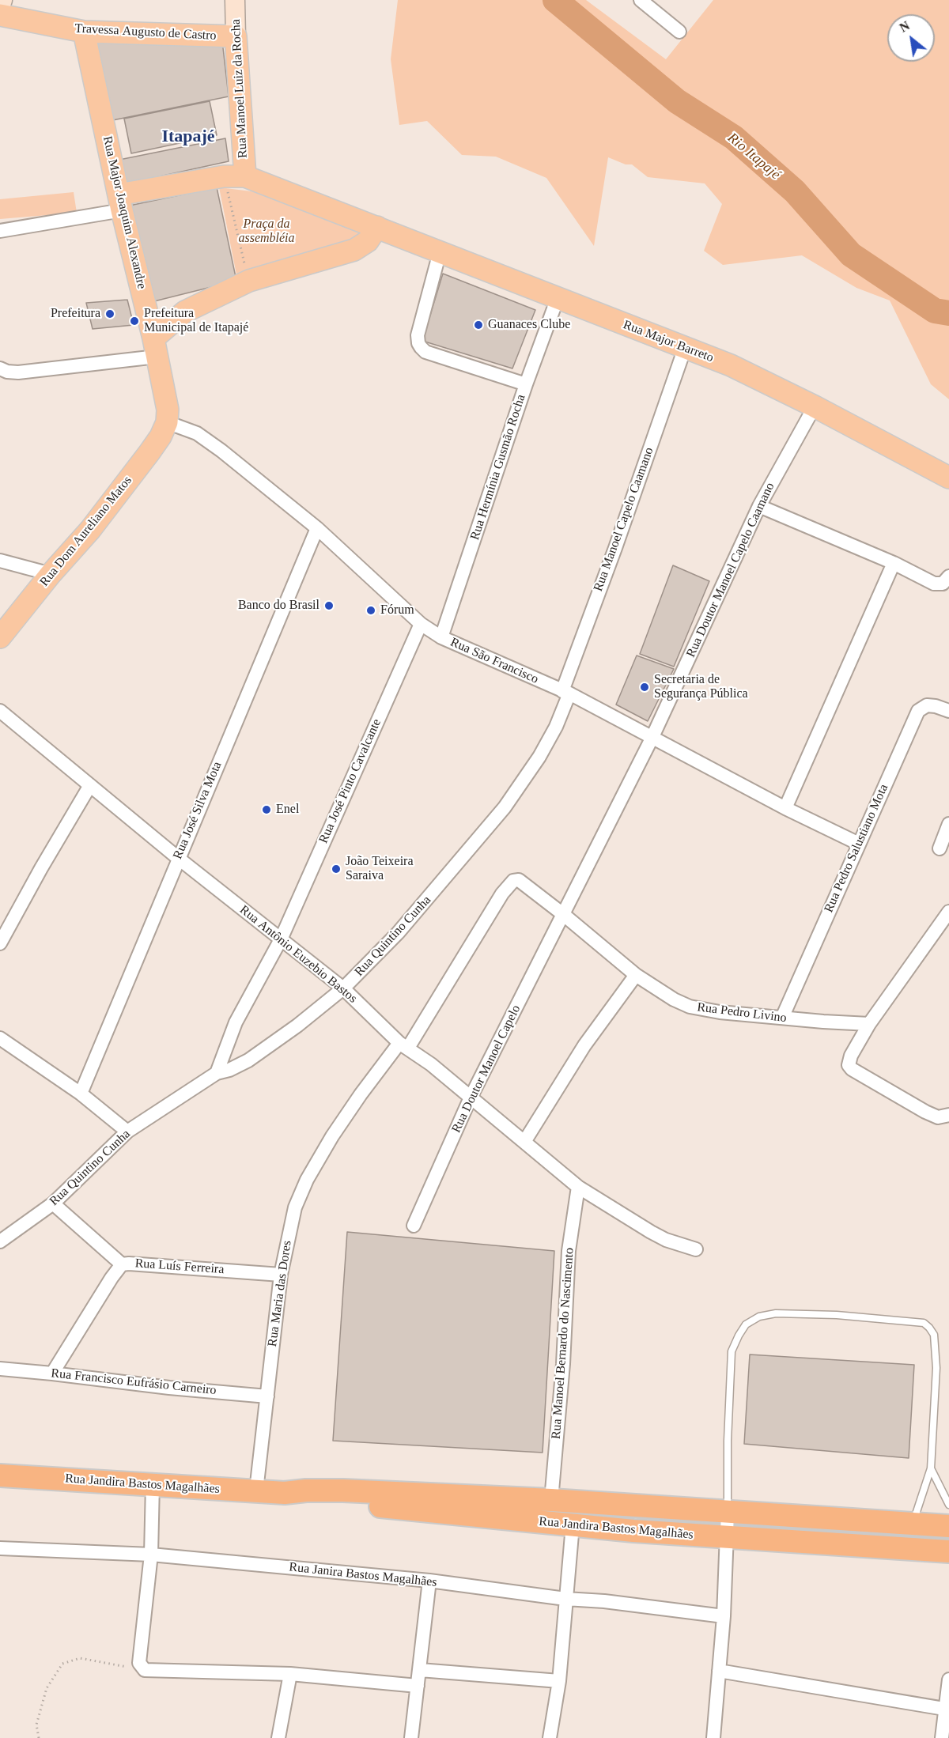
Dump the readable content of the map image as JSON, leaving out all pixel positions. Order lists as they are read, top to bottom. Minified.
{"streets":{"highway":["Rua Jandira Bastos Magalhães"],"main road":["Travessa Augusto de Castro","Rua Manoel Luiz da Rocha","Rua Major Joaquim Alexandre","Rua Major Barreto","Rua Dom Aureliano Matos"],"street":["Rua Hermínia Gusmão Rocha","Rua Manoel Capelo Caamano","Rua Doutor Manoel Capelo Caamano","Rua São Francisco","Rua José Pinto Cavalcante","Rua José Silva Mota","Rua Pedro Salustiano Mota","Rua Quintino Cunha","Rua Antônio Euzebio Bastos","Rua Pedro Livino","Rua Doutor Manoel Capelo","Rua Luís Ferreira","Rua Maria das Dores","Rua Manoel Bernardo do Nascimento","Rua Francisco Eufrásio Carneiro","Rua Janira Bastos Magalhães"]},"crossings":[["Travessa Augusto de Castro","Rua Manoel Luiz da Rocha"],["Travessa Augusto de Castro","Rua Major Joaquim Alexandre"],["Rua Manoel Luiz da Rocha","Rua Major Barreto"],["Rua Major Joaquim Alexandre","Rua Dom Aureliano Matos"],["Rua Major Joaquim Alexandre","Rua São Francisco"],["Rua Major Barreto","Rua Hermínia Gusmão Rocha"],["Rua Major Barreto","Rua Manoel Capelo Caamano"],["Rua Major Barreto","Rua Doutor Manoel Capelo Caamano"],["Rua Hermínia Gusmão Rocha","Rua São Francisco"],["Rua Manoel Capelo Caamano","Rua São Francisco"],["Rua Manoel Capelo Caamano","Rua Quintino Cunha"],["Rua Dom Aureliano Matos","Rua São Francisco"],["Rua Doutor Manoel Capelo Caamano","Rua São Francisco"],["Rua Doutor Manoel Capelo Caamano","Rua Pedro Livino"],["Rua Doutor Manoel Capelo Caamano","Rua Doutor Manoel Capelo"],["Rua São Francisco","Rua José Pinto Cavalcante"],["Rua São Francisco","Rua José Silva Mota"],["Rua São Francisco","Rua Pedro Salustiano Mota"],["Rua São Francisco","Rua Quintino Cunha"],["Rua José Pinto Cavalcante","Rua Quintino Cunha"],["Rua José Pinto Cavalcante","Rua Antônio Euzebio Bastos"],["Rua José Silva Mota","Rua Antônio Euzebio Bastos"],["Rua Pedro Salustiano Mota","Rua Pedro Livino"],["Rua Quintino Cunha","Rua Antônio Euzebio Bastos"],["Rua Antônio Euzebio Bastos","Rua Doutor Manoel Capelo"],["Rua Antônio Euzebio Bastos","Rua Maria das Dores"],["Rua Antônio Euzebio Bastos","Rua Manoel Bernardo do Nascimento"],["Rua Pedro Livino","Rua Doutor Manoel Capelo"],["Rua Pedro Livino","Rua Maria das Dores"],["Rua Luís Ferreira","Rua Maria das Dores"],["Rua Luís Ferreira","Rua Francisco Eufrásio Carneiro"],["Rua Maria das Dores","Rua Francisco Eufrásio Carneiro"],["Rua Maria das Dores","Rua Jandira Bastos Magalhães"],["Rua Manoel Bernardo do Nascimento","Rua Jandira Bastos Magalhães"]],"districts":["Itapajé"],"water":["Rio Itapajé"],"parks":["Praça da assembléia"],"places":["Prefeitura","Prefeitura Municipal de Itapajé","Guanaces Clube","Banco do Brasil","Fórum","Secretaria de Segurança Pública","Enel","João Teixeira Saraiva"],"north":"top left"}
